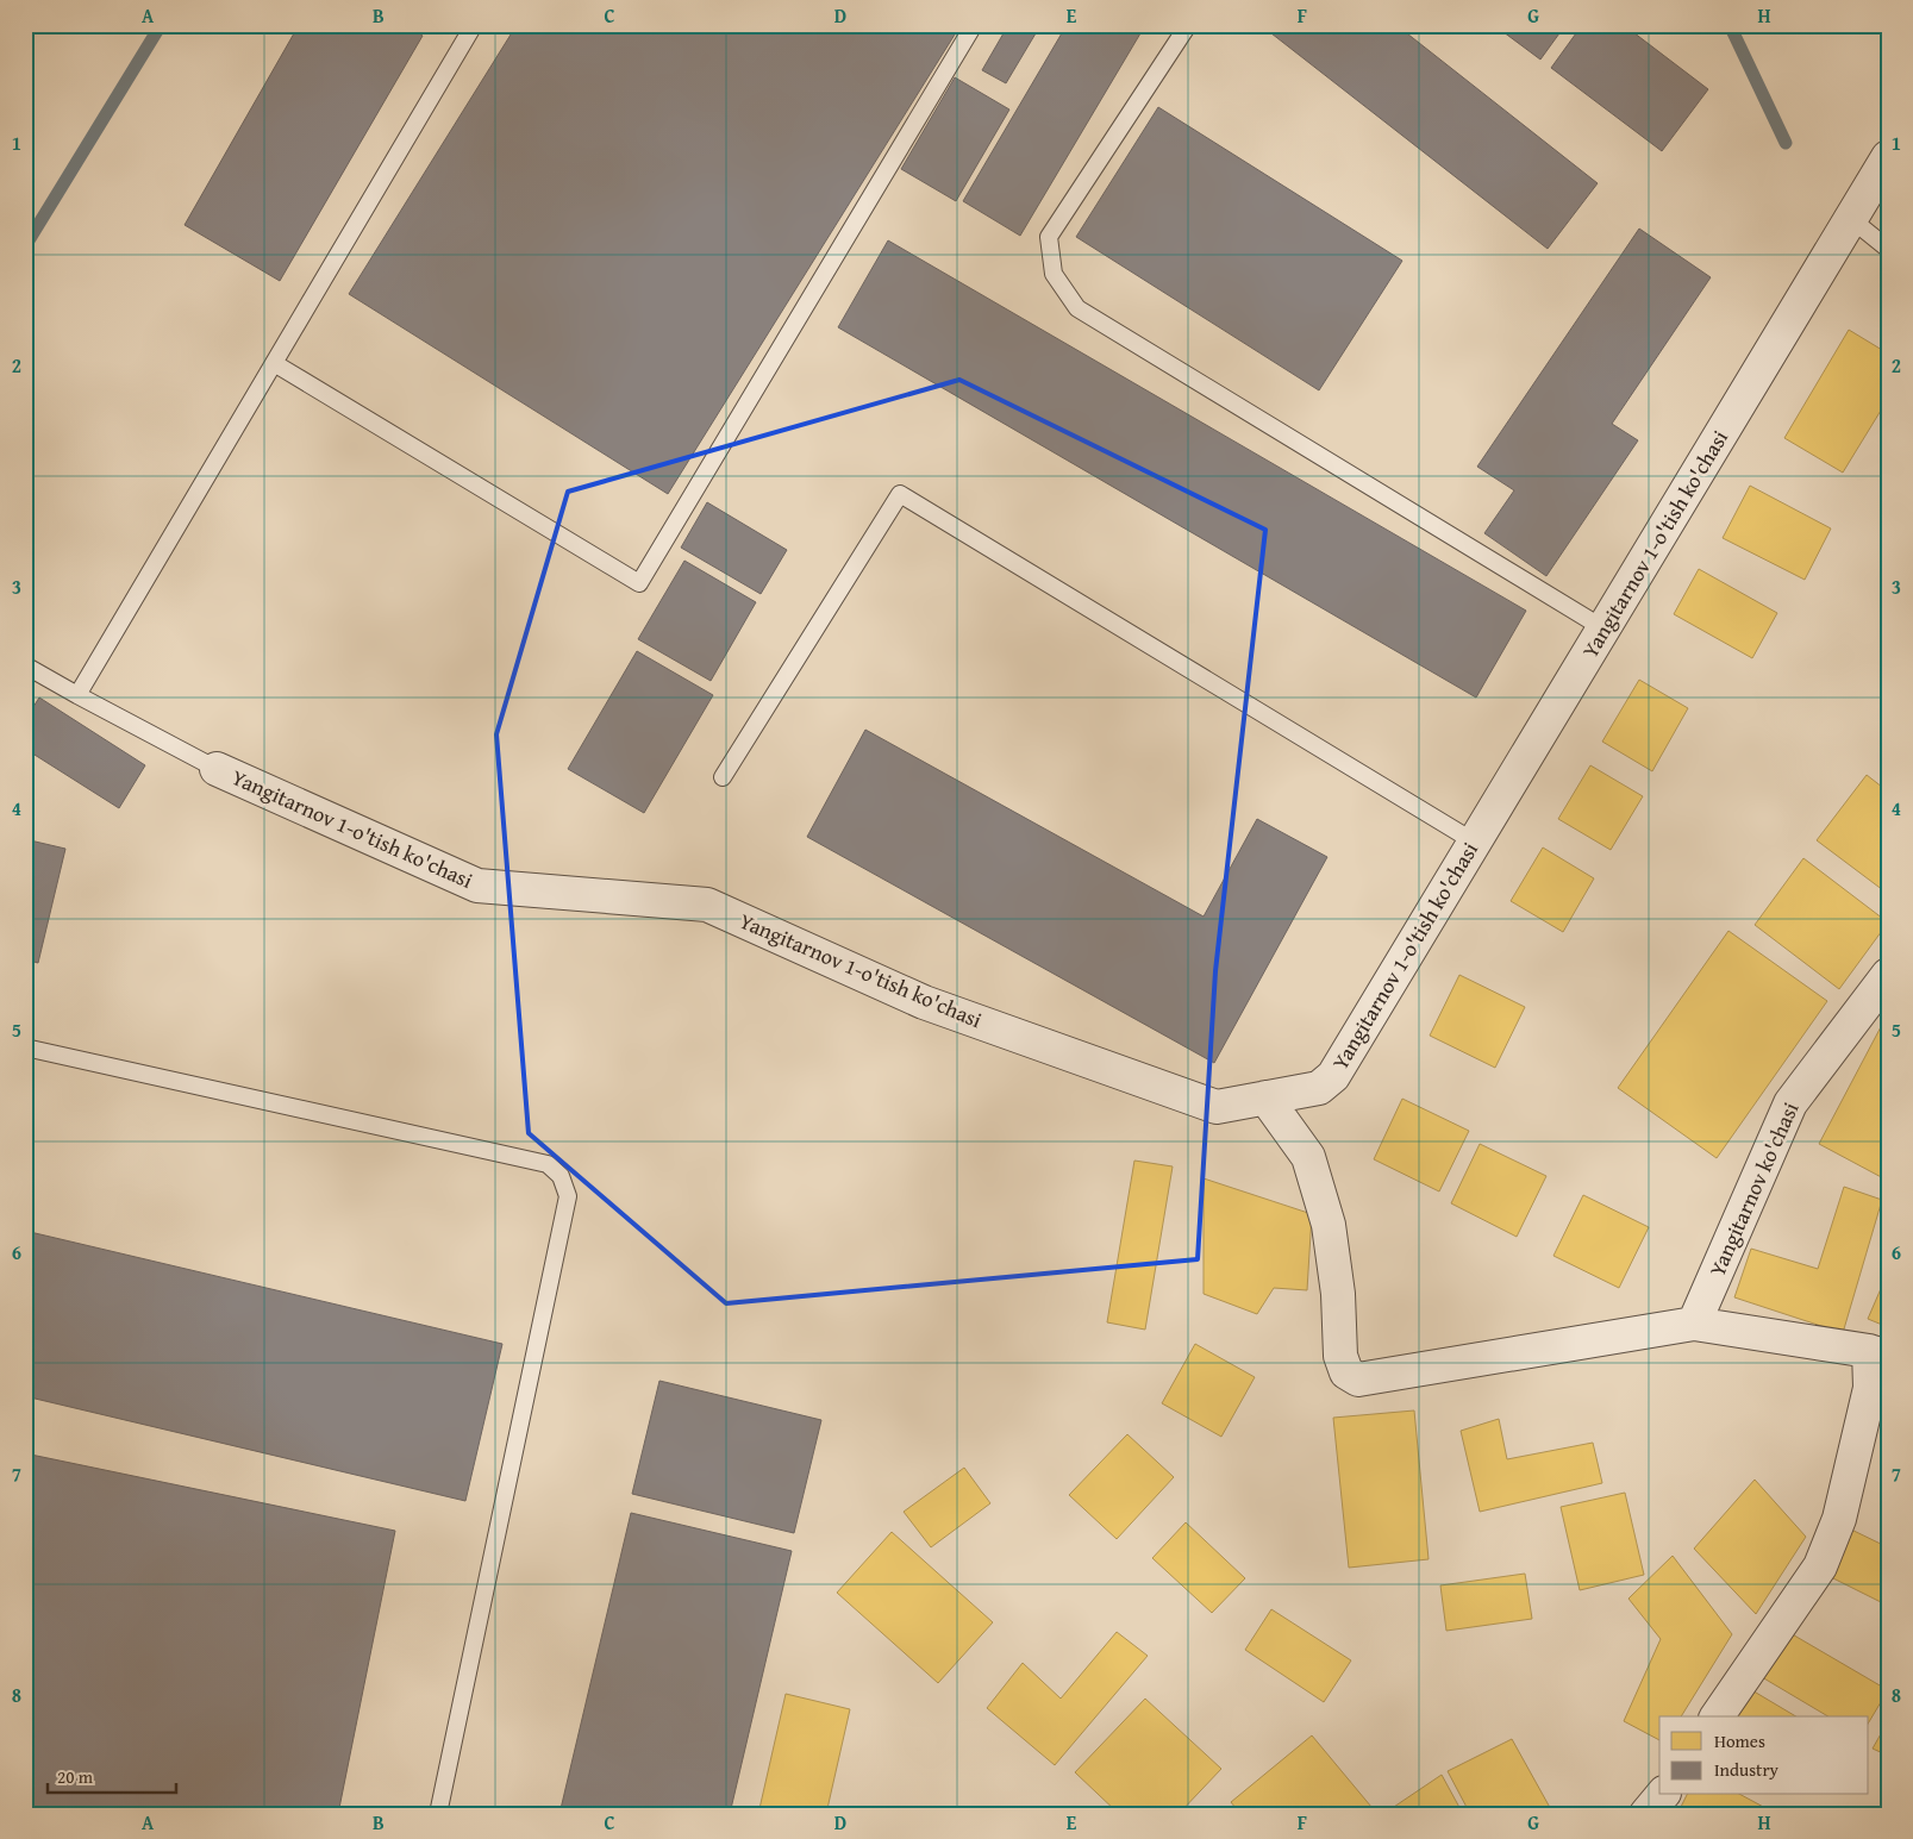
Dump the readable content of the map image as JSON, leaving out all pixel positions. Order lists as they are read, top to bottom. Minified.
{"streets":{"street":["Yangitarnov 1-o'tish ko'chasi","Yangitarnov ko'chasi"]},"legend":["Homes","Industry"],"scale_bar":"20 m","grid":{"columns":["A","B","C","D","E","F","G","H"],"rows":["1","2","3","4","5","6","7","8"]}}
